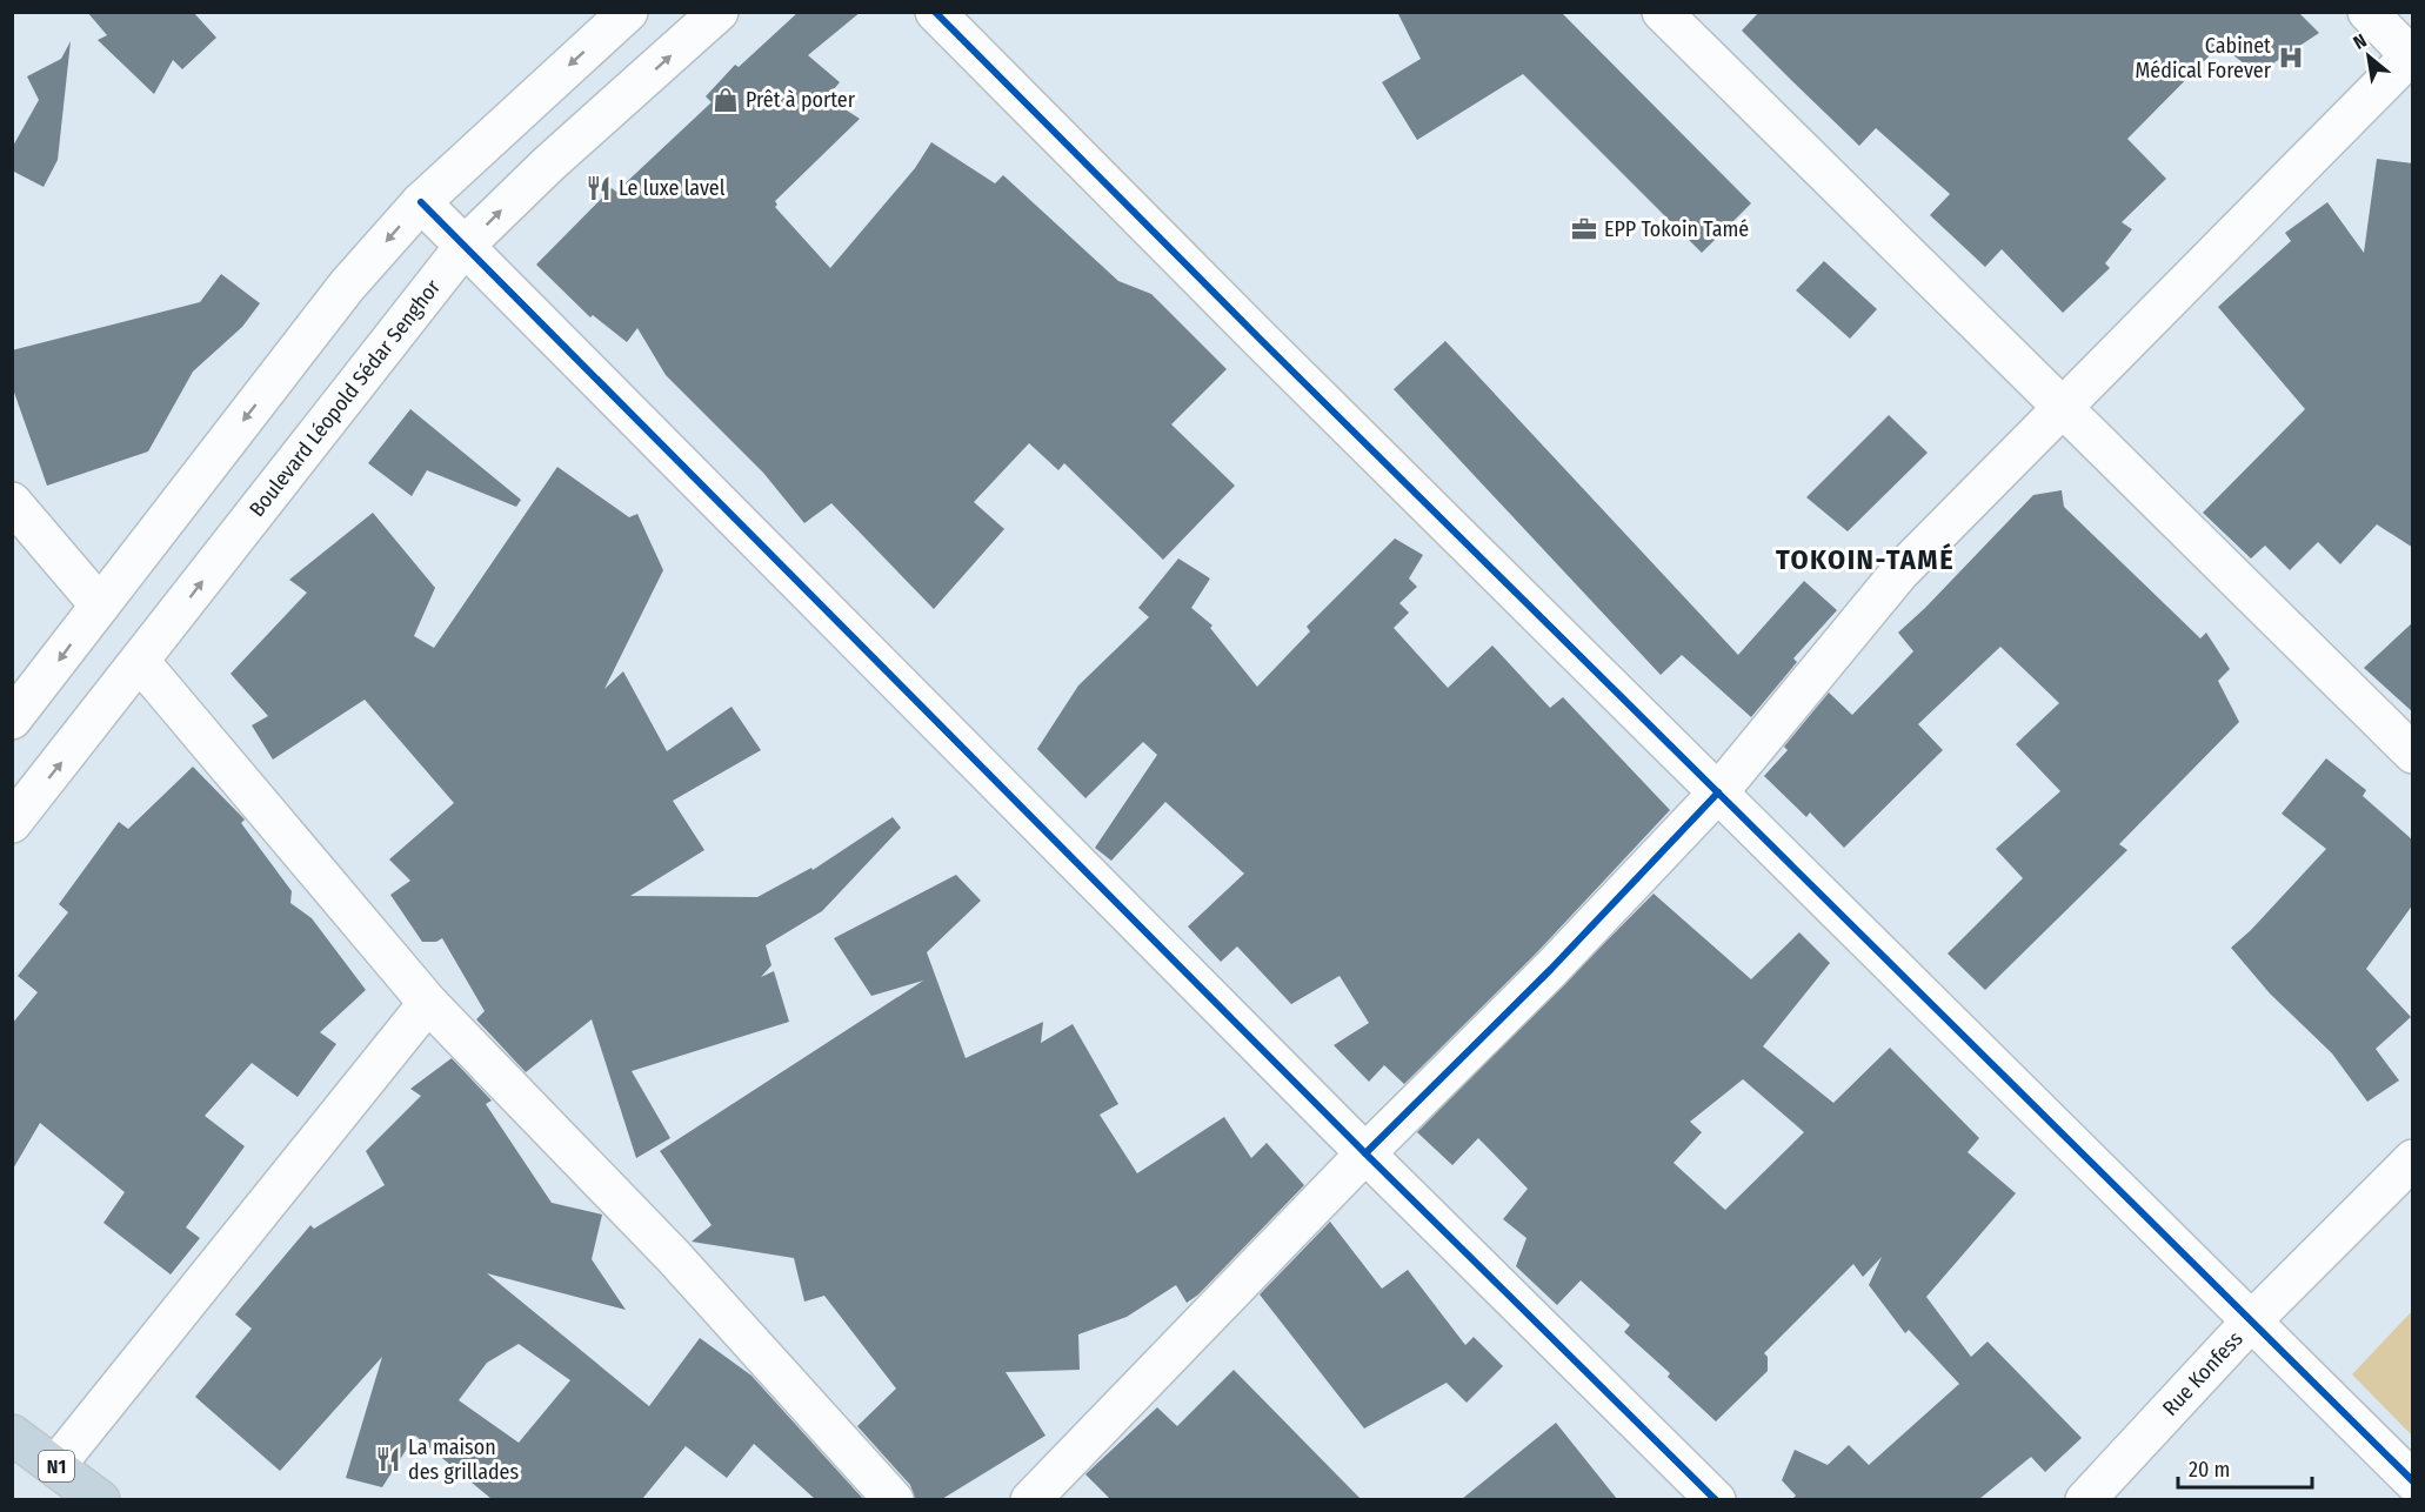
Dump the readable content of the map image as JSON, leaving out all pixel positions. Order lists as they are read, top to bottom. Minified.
{"streets":{"highway":["N1"],"street":["Boulevard Léopold Sédar Senghor","Rue Konfess"]},"districts":["TOKOIN-TAMÉ"],"places":{"hospital":["Cabinet Médical Forever"],"shop":["Prêt à porter"],"restaurant":["Le luxe lavel","La maison des grillades"],"office":["EPP Tokoin Tamé"]},"scale_bar":"20 m","north":"top left"}
